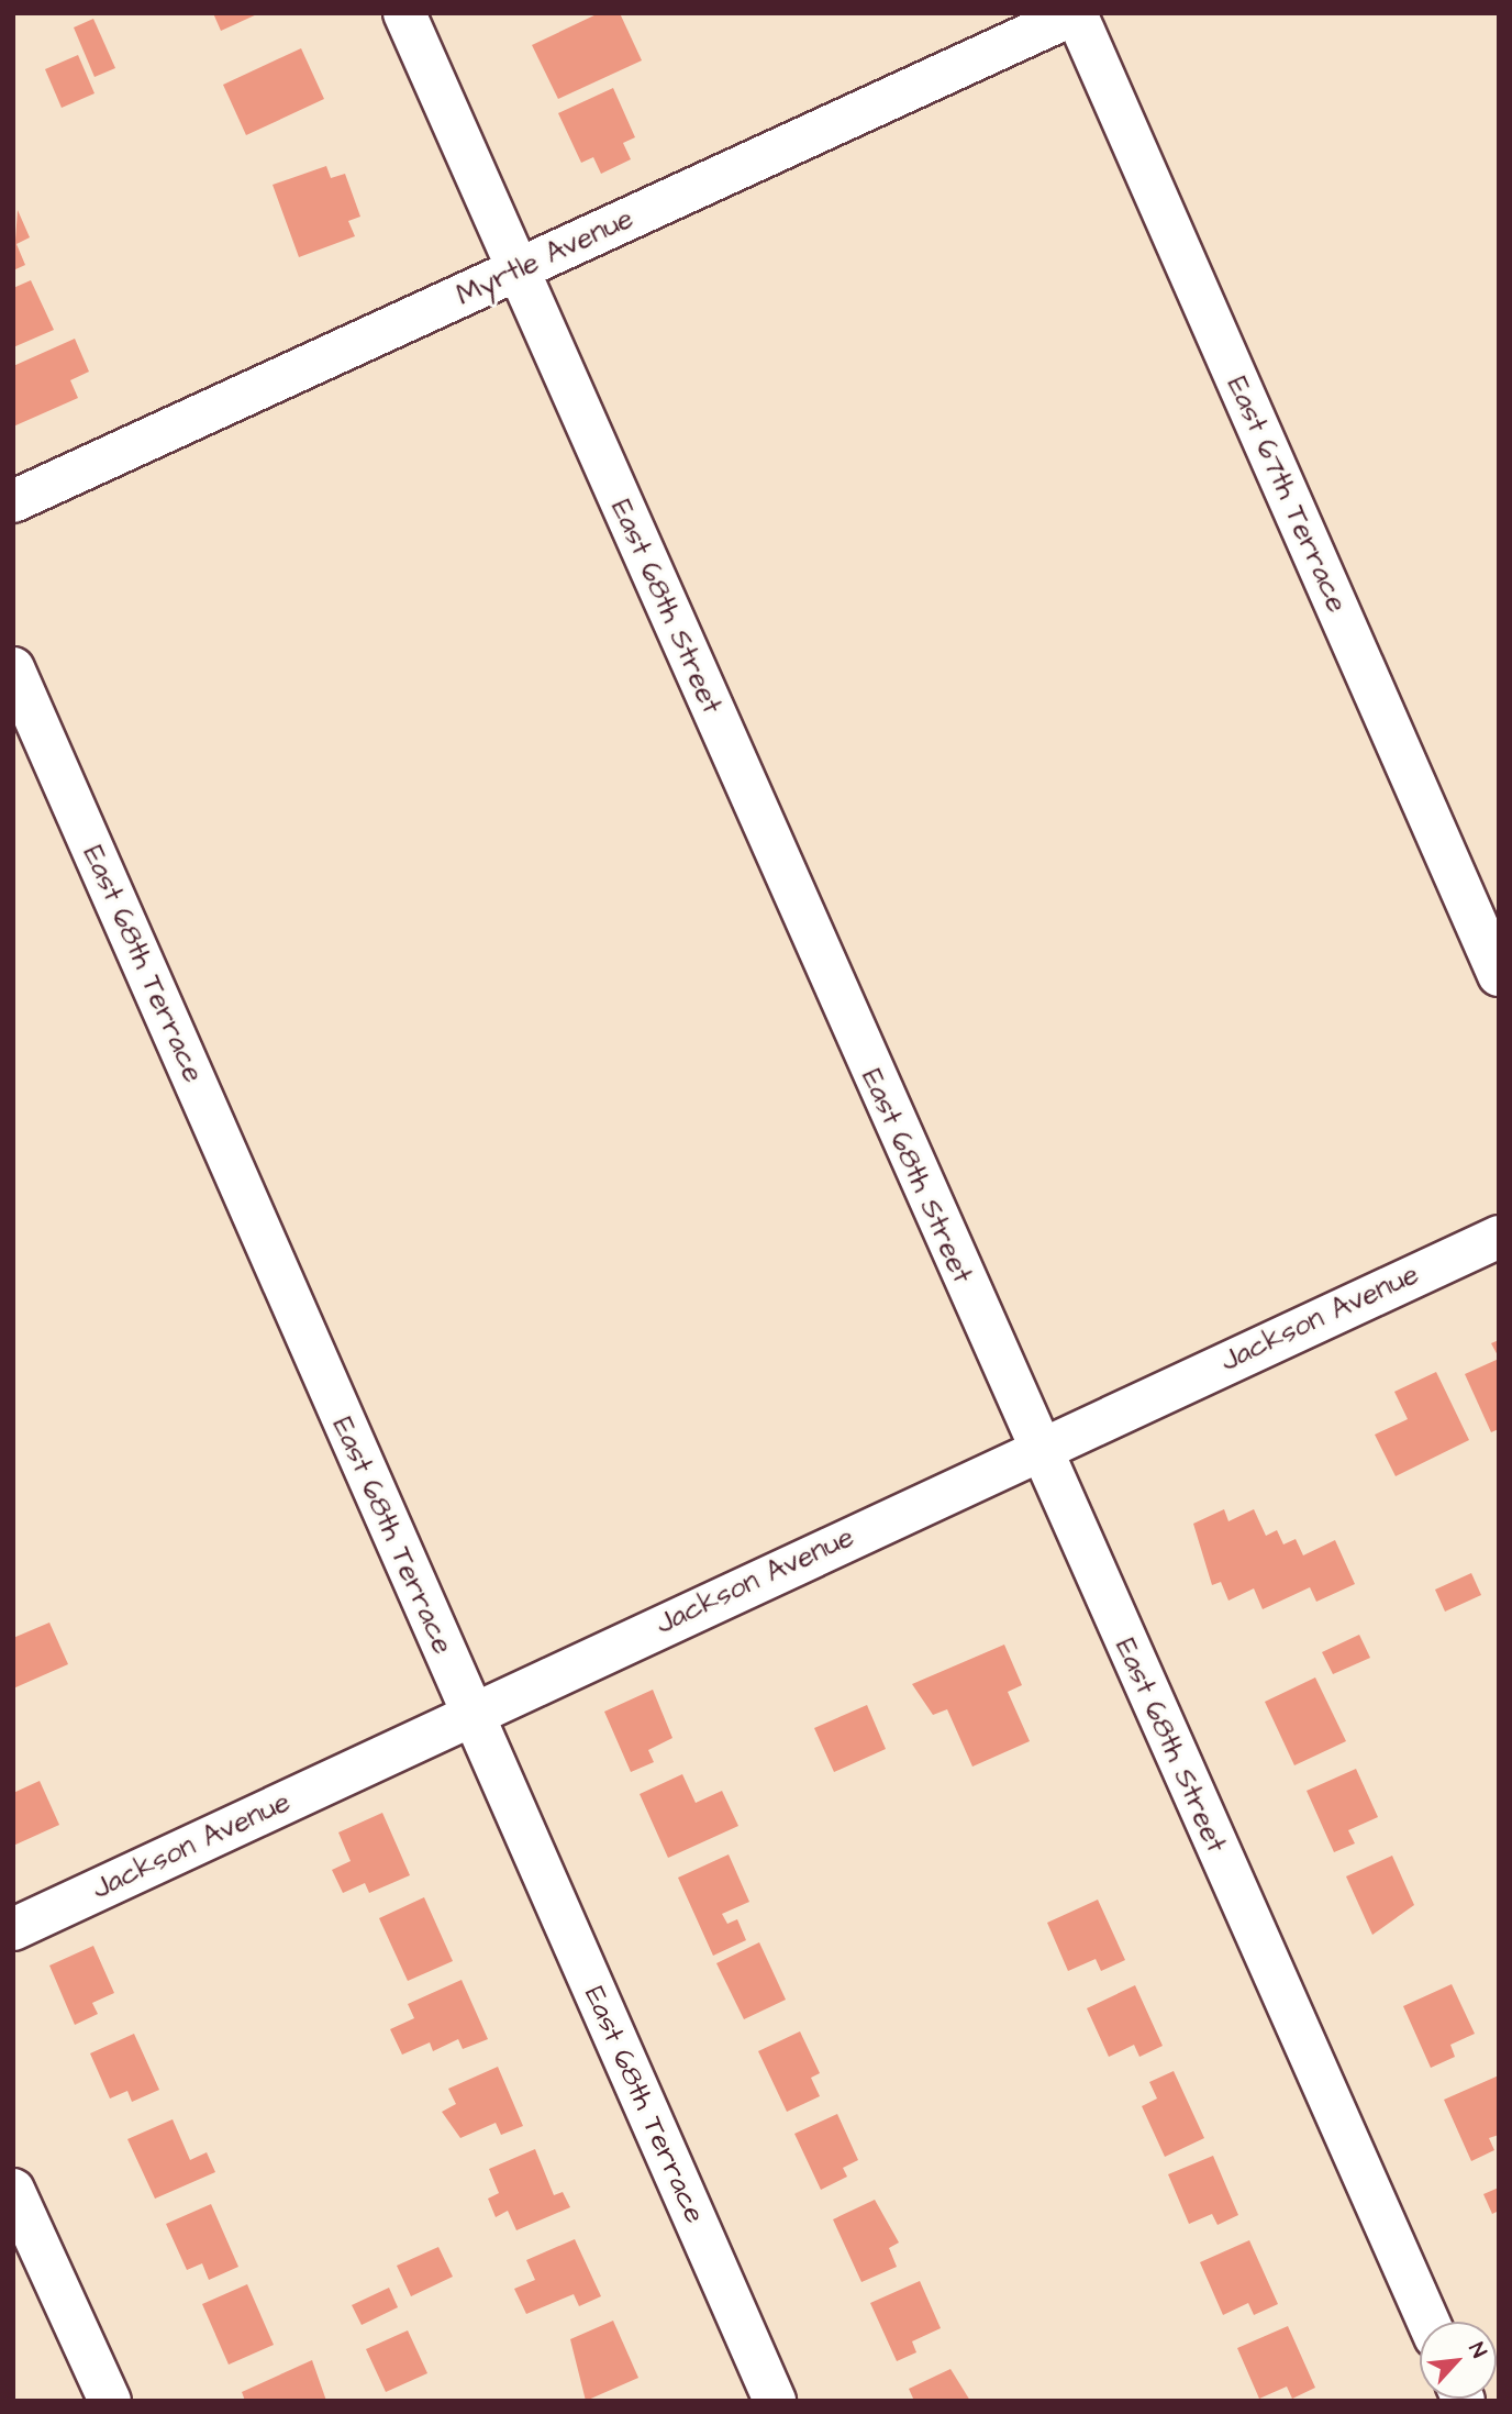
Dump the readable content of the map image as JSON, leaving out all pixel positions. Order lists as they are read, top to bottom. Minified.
{"streets":{"street":["Myrtle Avenue","East 67th Terrace","East 68th Street","East 68th Terrace","Jackson Avenue"]},"crossings":[["Myrtle Avenue","East 67th Terrace"],["Myrtle Avenue","East 68th Street"],["East 68th Street","Jackson Avenue"],["East 68th Terrace","Jackson Avenue"]],"north":"top right"}
